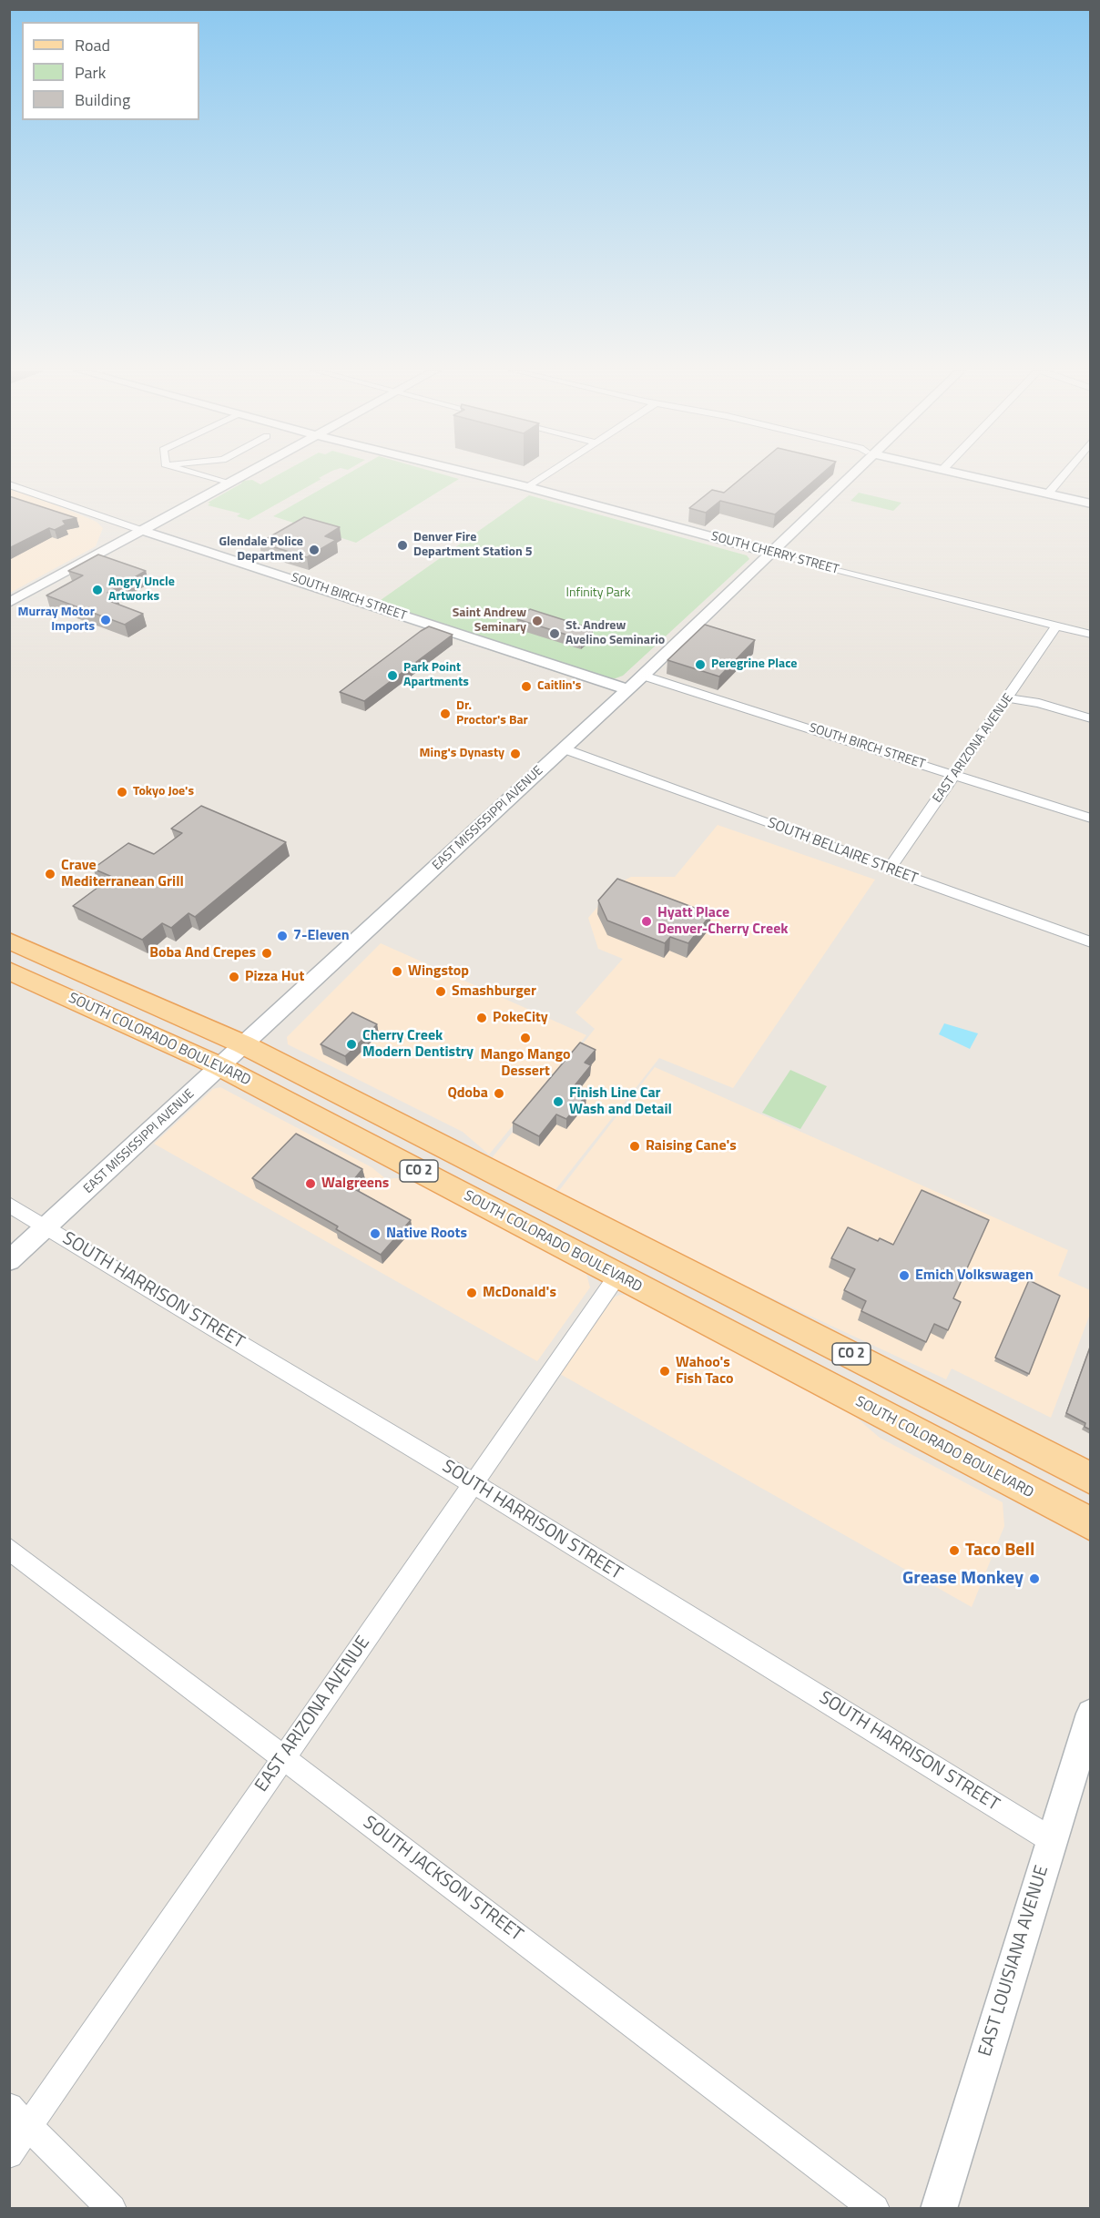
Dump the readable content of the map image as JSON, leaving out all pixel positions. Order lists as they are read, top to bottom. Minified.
{"streets":{"main road":["SOUTH COLORADO BOULEVARD","CO 2"],"street":["SOUTH CHERRY STREET","SOUTH BIRCH STREET","EAST ARIZONA AVENUE","EAST MISSISSIPPI AVENUE","SOUTH BELLAIRE STREET","SOUTH HARRISON STREET","SOUTH JACKSON STREET","EAST LOUISIANA AVENUE"]},"crossings":[["SOUTH CHERRY STREET","EAST ARIZONA AVENUE"],["SOUTH CHERRY STREET","EAST MISSISSIPPI AVENUE"],["SOUTH BIRCH STREET","EAST ARIZONA AVENUE"],["SOUTH BIRCH STREET","EAST MISSISSIPPI AVENUE"],["EAST ARIZONA AVENUE","SOUTH BELLAIRE STREET"],["EAST ARIZONA AVENUE","SOUTH COLORADO BOULEVARD"],["EAST ARIZONA AVENUE","SOUTH HARRISON STREET"],["EAST ARIZONA AVENUE","SOUTH JACKSON STREET"],["EAST MISSISSIPPI AVENUE","SOUTH BELLAIRE STREET"],["EAST MISSISSIPPI AVENUE","SOUTH COLORADO BOULEVARD"],["EAST MISSISSIPPI AVENUE","SOUTH HARRISON STREET"],["SOUTH HARRISON STREET","EAST LOUISIANA AVENUE"]],"parks":["Infinity Park"],"places":["Denver Fire Department Station 5","Glendale Police Department","Angry Uncle Artworks","Murray Motor Imports","Saint Andrew Seminary","St. Andrew Avelino Seminario","Peregrine Place","Park Point Apartments","Caitlin's","Dr. Proctor's Bar","Ming's Dynasty","Tokyo Joe's","Crave Mediterranean Grill","Hyatt Place Denver-Cherry Creek","7-Eleven","Boba And Crepes","Wingstop","Pizza Hut","Smashburger","PokeCity","Mango Mango Dessert","Cherry Creek Modern Dentistry","Qdoba","Finish Line Car Wash and Detail","Raising Cane's","Walgreens","Native Roots","Emich Volkswagen","McDonald's","Wahoo's Fish Taco","Taco Bell","Grease Monkey"],"legend":["Road","Park","Building"]}
